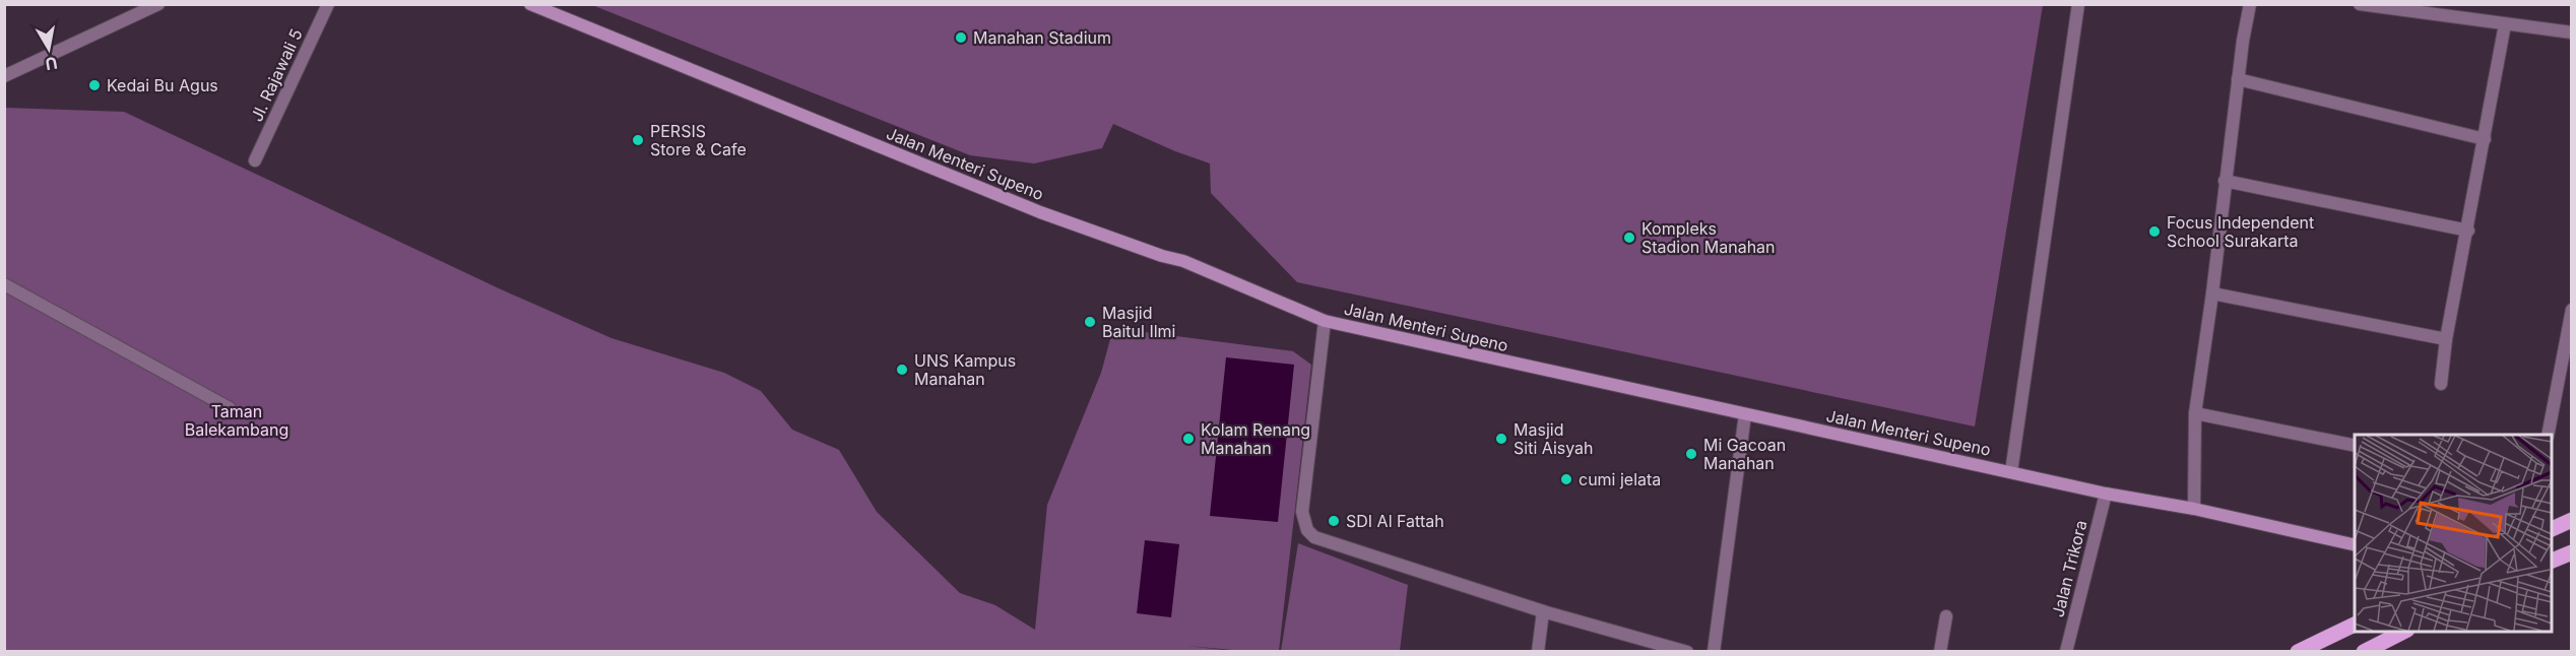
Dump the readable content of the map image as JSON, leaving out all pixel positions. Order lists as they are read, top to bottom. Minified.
{"streets":{"main road":["Jalan Menteri Supeno"],"street":["Jl. Rajawali 5","Jalan Trikora"]},"crossings":[["Jalan Menteri Supeno","Jalan Trikora"]],"parks":["Taman Balekambang"],"places":["Manahan Stadium","Kedai Bu Agus","PERSIS Store & Cafe","Focus Independent School Surakarta","Kompleks Stadion Manahan","Masjid Baitul Ilmi","UNS Kampus Manahan","Kolam Renang Manahan","Masjid Siti Aisyah","Mi Gacoan Manahan","cumi jelata","SDI Al Fattah"],"north":"bottom"}
